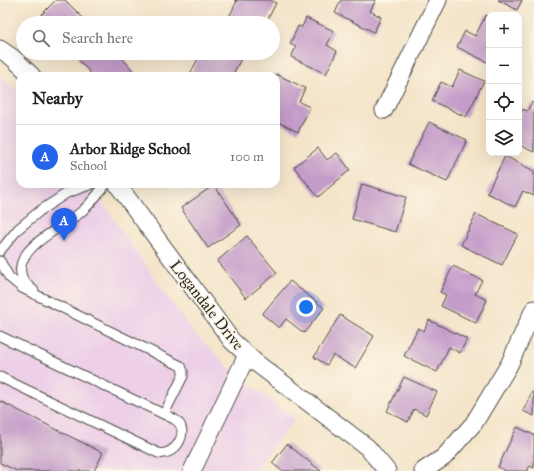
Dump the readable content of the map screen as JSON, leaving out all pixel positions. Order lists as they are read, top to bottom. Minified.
{"streets":{"street":["Logandale Drive"]},"page":{"map_buttons":["+","−"],"search":"Search here","heading":"Nearby","list":[{"mark":"A","name":"Arbor Ridge School","note":"School","value":"100 m"}],"pins":"A"}}
